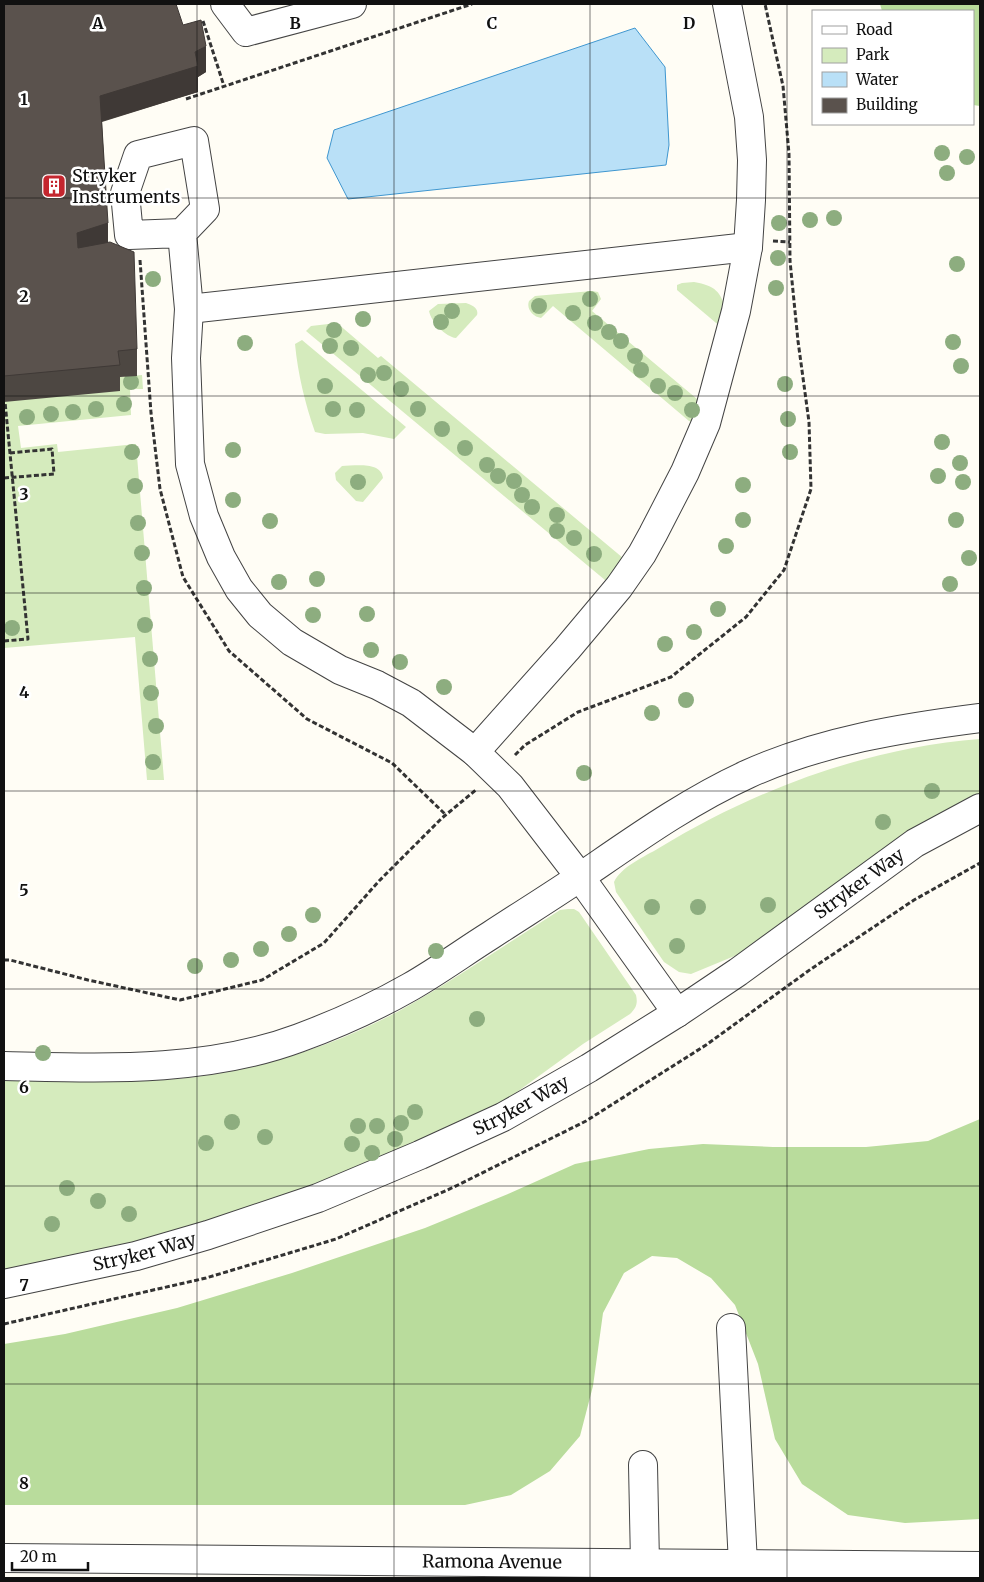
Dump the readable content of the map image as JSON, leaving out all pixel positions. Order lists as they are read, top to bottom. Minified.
{"streets":{"street":["Stryker Way","Ramona Avenue"]},"places":{"building":["Stryker Instruments"]},"legend":["Road","Park","Water","Building"],"scale_bar":"20 m","grid":{"columns":["A","B","C","D"],"rows":["1","2","3","4","5","6","7","8"]}}
